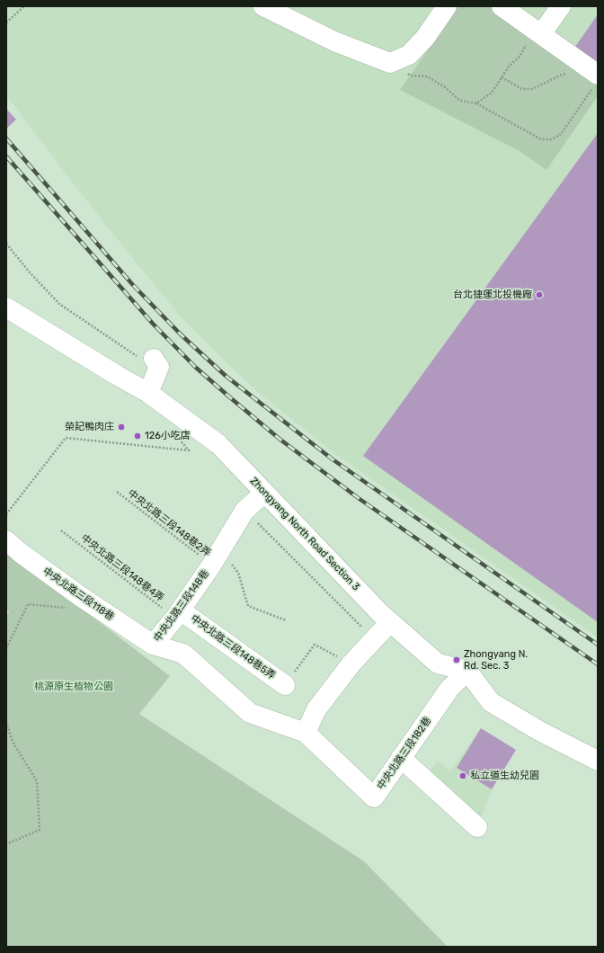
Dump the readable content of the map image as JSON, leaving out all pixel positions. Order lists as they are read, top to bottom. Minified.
{"streets":{"street":["Zhongyang North Road Section 3","中央北路三段118巷","中央北路三段148巷","中央北路三段148巷5弄","中央北路三段182巷"],"path":["中央北路三段148巷2弄","中央北路三段148巷4弄"]},"crossings":[["中央北路三段148巷2弄","中央北路三段148巷"],["Zhongyang North Road Section 3","中央北路三段148巷"],["Zhongyang North Road Section 3","中央北路三段182巷"],["中央北路三段148巷4弄","中央北路三段148巷"],["中央北路三段148巷4弄","中央北路三段148巷5弄"],["中央北路三段118巷","中央北路三段148巷"],["中央北路三段148巷","中央北路三段148巷5弄"],["中央北路三段148巷","中央北路三段182巷"]],"parks":["桃源原生植物公園"],"places":["台北捷運北投機廠","榮記鴨肉庄","126小吃店","Zhongyang N. Rd. Sec. 3","私立道生幼兒園"]}
